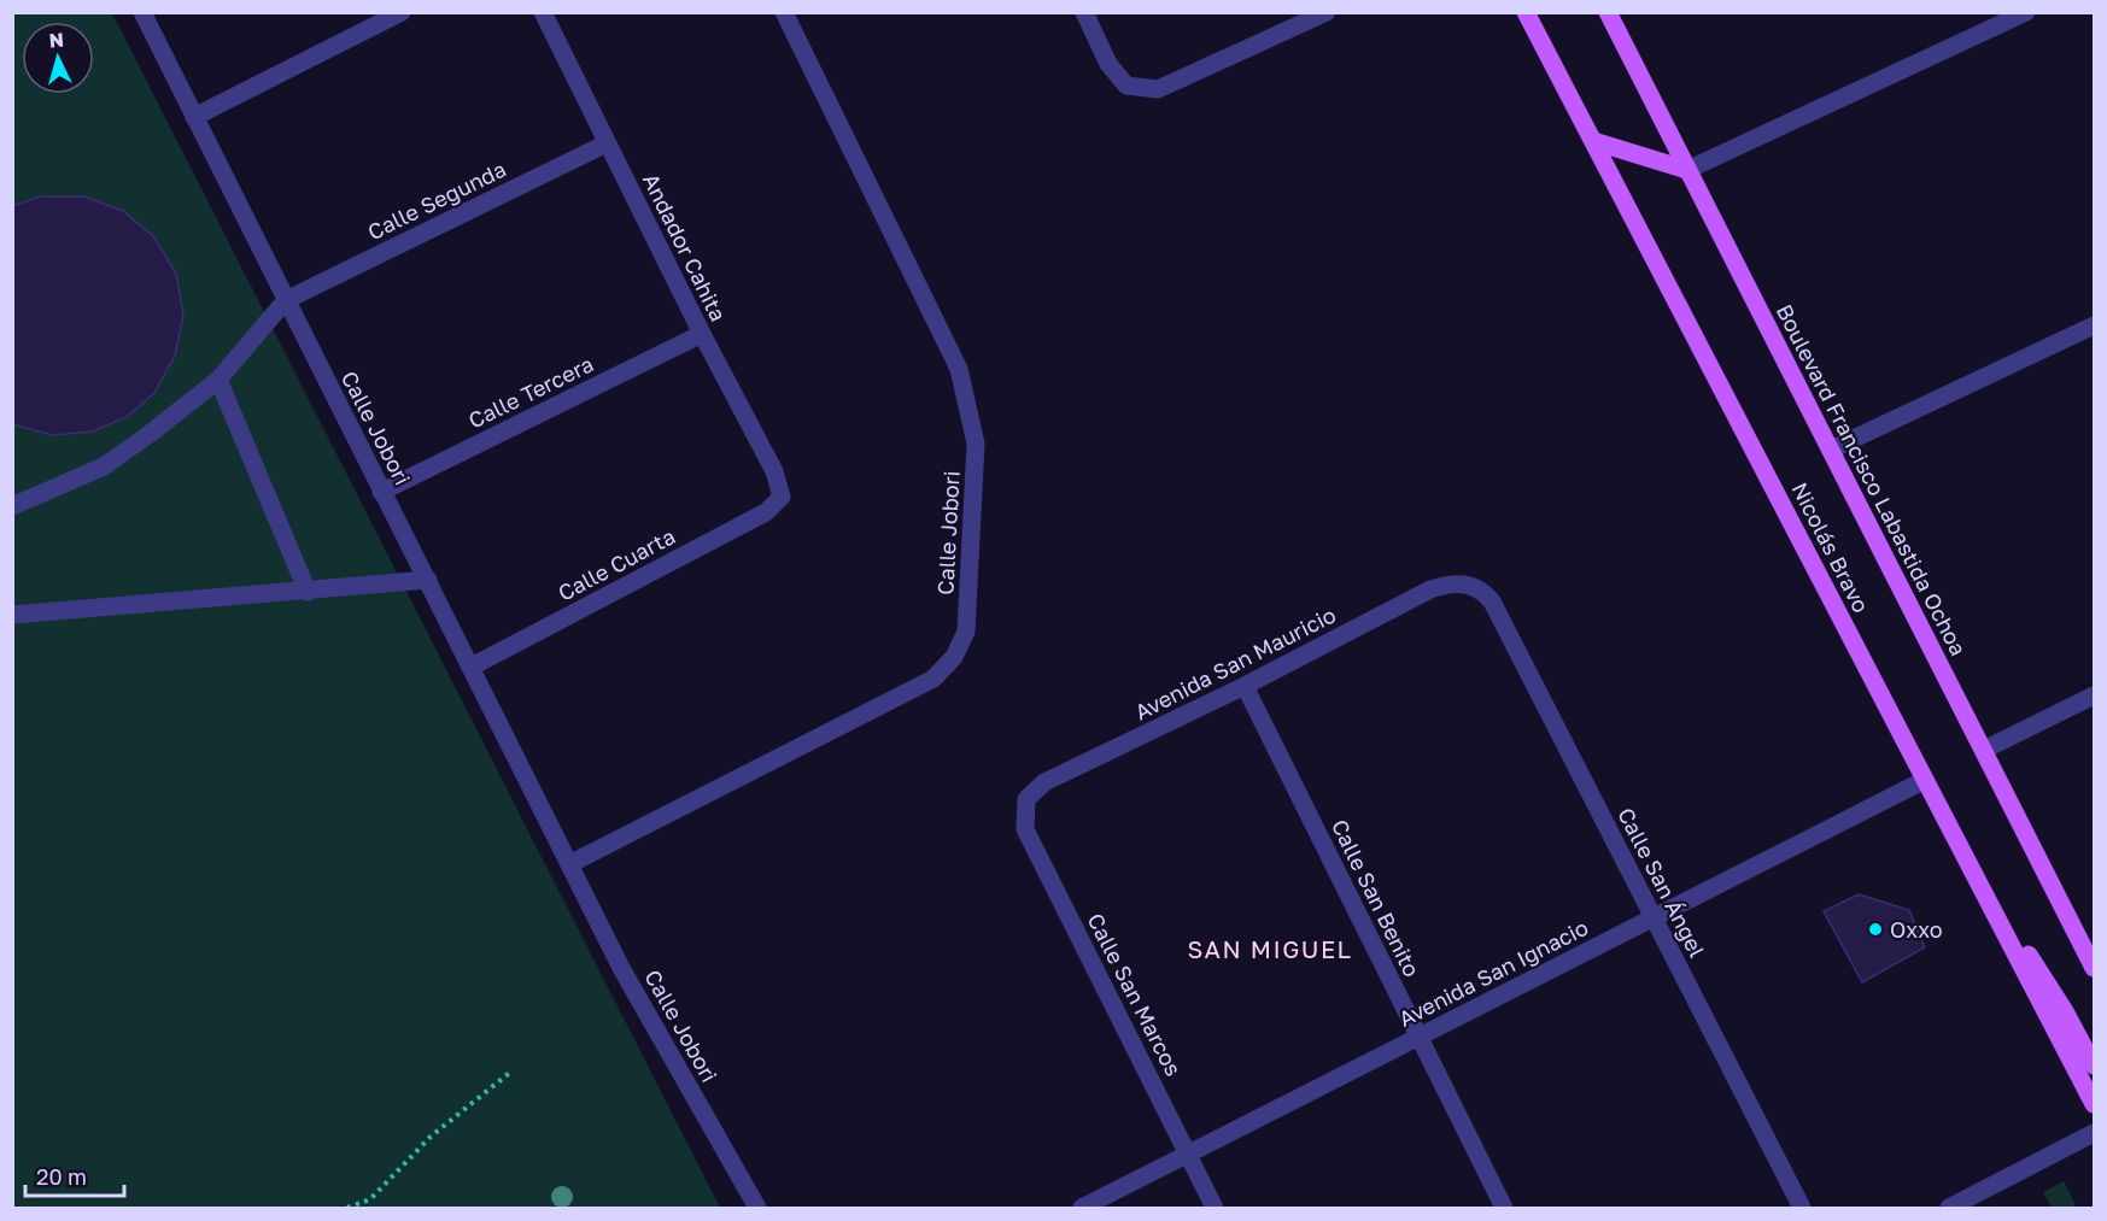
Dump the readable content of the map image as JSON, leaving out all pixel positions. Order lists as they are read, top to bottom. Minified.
{"streets":{"main road":["Boulevard Francisco Labastida Ochoa","Nicolás Bravo"],"street":["Calle Segunda","Andador Cahita","Calle Tercera","Calle Jobori","Calle Cuarta","Avenida San Mauricio","Calle San Ángel","Calle San Benito","Avenida San Ignacio","Calle San Marcos"]},"crossings":[["Calle Segunda","Andador Cahita"],["Calle Segunda","Calle Jobori"],["Andador Cahita","Calle Tercera"],["Andador Cahita","Calle Cuarta"],["Calle Tercera","Calle Jobori"],["Calle Jobori","Calle Cuarta"],["Nicolás Bravo","Avenida San Ignacio"],["Avenida San Mauricio","Calle San Ángel"],["Avenida San Mauricio","Calle San Benito"],["Avenida San Mauricio","Calle San Marcos"],["Calle San Ángel","Avenida San Ignacio"],["Calle San Benito","Avenida San Ignacio"],["Avenida San Ignacio","Calle San Marcos"]],"districts":["SAN MIGUEL"],"places":["Oxxo"],"scale_bar":"20 m","north":"top"}
